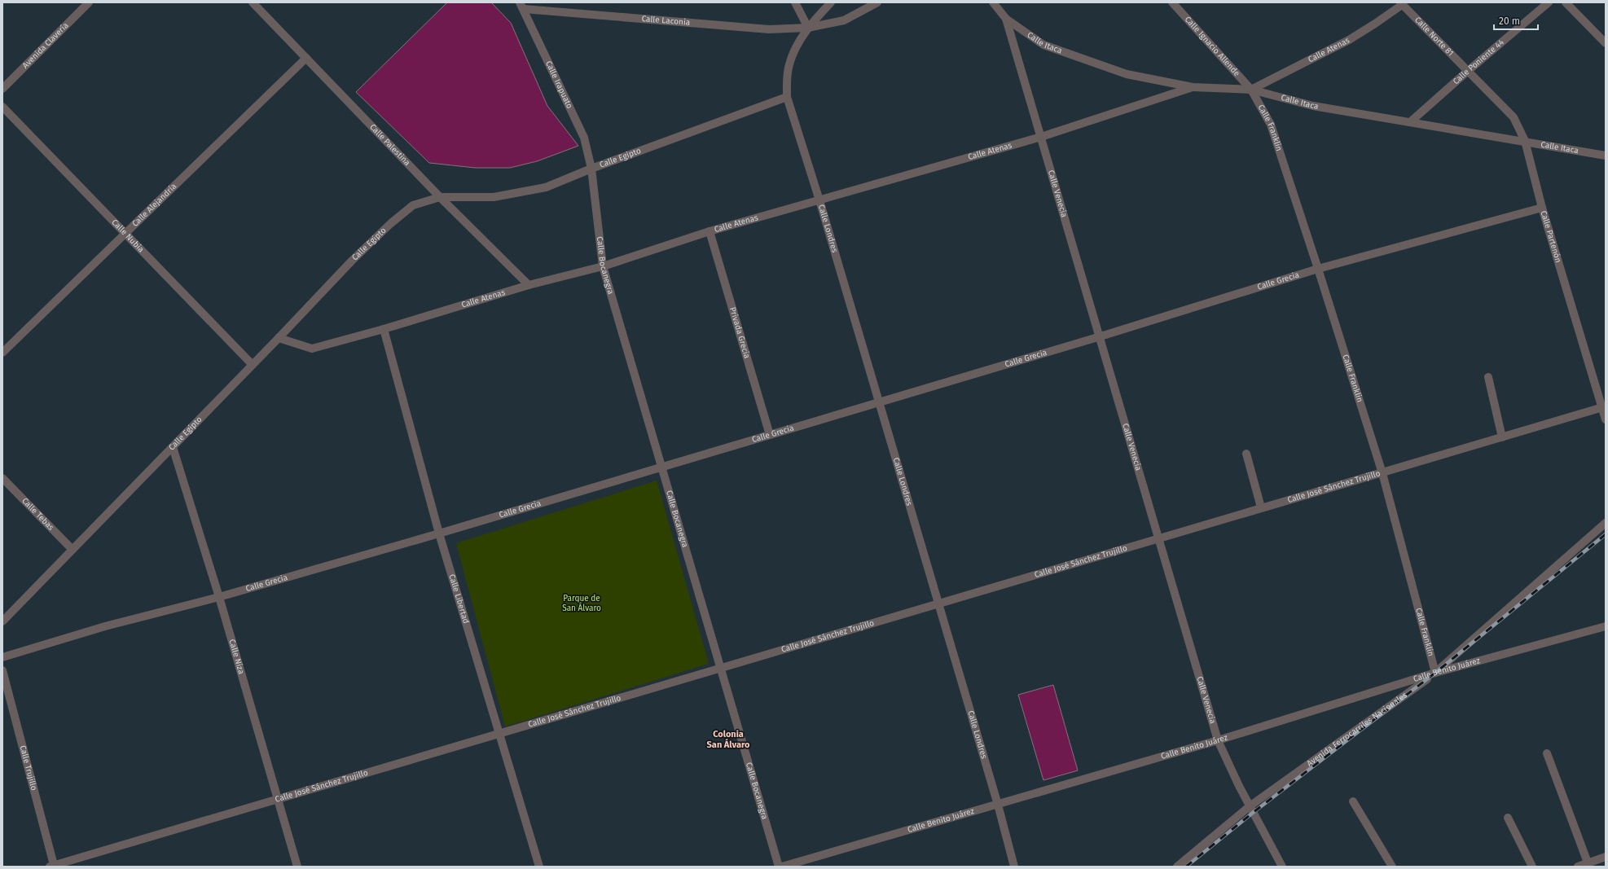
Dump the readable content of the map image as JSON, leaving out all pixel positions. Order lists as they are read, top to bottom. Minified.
{"streets":{"street":["Calle Laconia","Calle Norte 81","Calle Itaca","Avenida Clavería","Calle Ignacio Allende","Calle Atenas","Calle Poniente 44","Calle Irapuato","Calle Franklin","Calle Palestina","Calle Egipto","Calle Venecia","Calle Alejandría","Calle Londres","Calle Nubia","Calle Partenón","Calle Bocanegra","Calle Grecia","Privada Grecia","Calle José Sánchez Trujillo","Calle Tebas","Calle Libertad","Calle Niza","Calle Benito Juárez","Avenida Ferrocarriles Nacionales","Calle Trujillo"]},"crossings":[["Calle Laconia","Calle Irapuato"],["Calle Norte 81","Calle Atenas"],["Calle Norte 81","Calle Poniente 44"],["Calle Norte 81","Calle Partenón"],["Calle Itaca","Calle Ignacio Allende"],["Calle Itaca","Calle Atenas"],["Calle Itaca","Calle Poniente 44"],["Calle Itaca","Calle Franklin"],["Calle Itaca","Calle Venecia"],["Calle Itaca","Calle Partenón"],["Calle Ignacio Allende","Calle Atenas"],["Calle Ignacio Allende","Calle Franklin"],["Calle Atenas","Calle Franklin"],["Calle Atenas","Calle Palestina"],["Calle Atenas","Calle Egipto"],["Calle Atenas","Calle Venecia"],["Calle Atenas","Calle Londres"],["Calle Atenas","Calle Bocanegra"],["Calle Atenas","Privada Grecia"],["Calle Atenas","Calle Libertad"],["Calle Poniente 44","Calle Partenón"],["Calle Irapuato","Calle Egipto"],["Calle Irapuato","Calle Bocanegra"],["Calle Franklin","Calle Grecia"],["Calle Franklin","Calle José Sánchez Trujillo"],["Calle Franklin","Calle Benito Juárez"],["Calle Franklin","Avenida Ferrocarriles Nacionales"],["Calle Palestina","Calle Egipto"],["Calle Palestina","Calle Alejandría"],["Calle Egipto","Calle Londres"],["Calle Egipto","Calle Nubia"],["Calle Egipto","Calle Bocanegra"],["Calle Egipto","Calle Tebas"],["Calle Egipto","Calle Niza"],["Calle Venecia","Calle Grecia"],["Calle Venecia","Calle José Sánchez Trujillo"],["Calle Venecia","Calle Benito Juárez"],["Calle Venecia","Avenida Ferrocarriles Nacionales"],["Calle Alejandría","Calle Nubia"],["Calle Londres","Calle Grecia"],["Calle Londres","Calle José Sánchez Trujillo"],["Calle Londres","Calle Benito Juárez"],["Calle Partenón","Calle Grecia"],["Calle Partenón","Calle José Sánchez Trujillo"],["Calle Bocanegra","Calle Grecia"],["Calle Bocanegra","Calle José Sánchez Trujillo"],["Calle Grecia","Privada Grecia"],["Calle Grecia","Calle Libertad"],["Calle Grecia","Calle Niza"],["Calle José Sánchez Trujillo","Calle Libertad"],["Calle José Sánchez Trujillo","Calle Niza"],["Calle José Sánchez Trujillo","Calle Trujillo"],["Calle Benito Juárez","Avenida Ferrocarriles Nacionales"]],"districts":["Colonia San Álvaro"],"parks":["Parque de San Álvaro"],"scale_bar":"20 m"}
